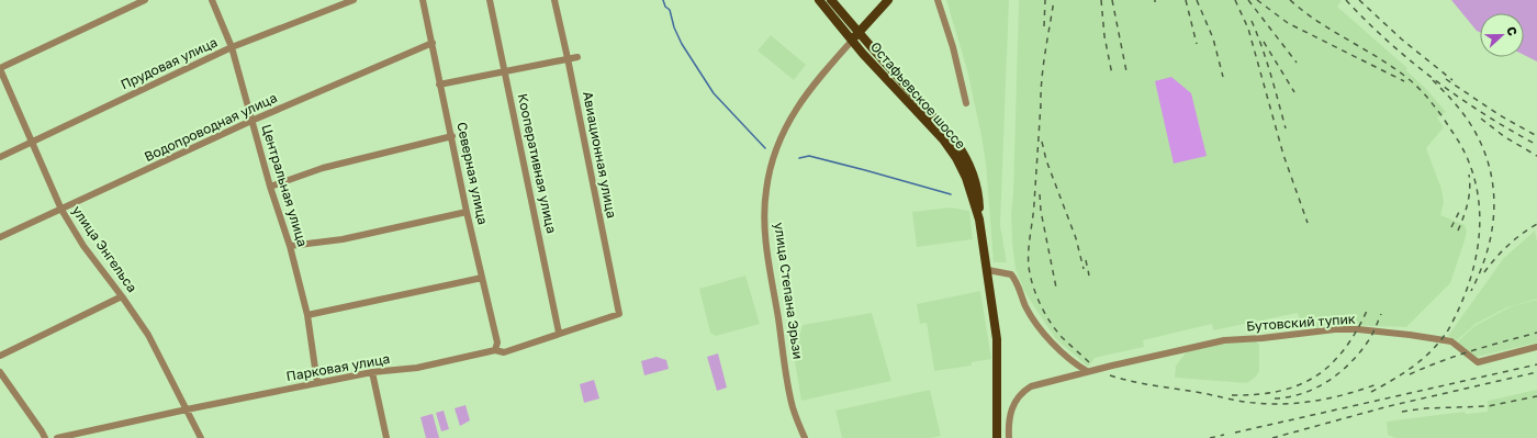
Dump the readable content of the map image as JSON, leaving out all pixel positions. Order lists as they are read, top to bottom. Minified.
{"streets":{"main road":["Остафьевское шоссе","улица Степана Эрьзи"],"street":["Прудовая улица","Водопроводная улица","Авиационная улица","Кооперативная улица","Северная улица","Центральная улица","улица Энгельса","Бутовский тупик","Парковая улица"]},"crossings":[["Прудовая улица","Центральная улица"],["Прудовая улица","улица Энгельса"],["Остафьевское шоссе","улица Степана Эрьзи"],["Водопроводная улица","Северная улица"],["Водопроводная улица","Центральная улица"],["Водопроводная улица","улица Энгельса"],["Авиационная улица","Парковая улица"],["Кооперативная улица","Парковая улица"],["Северная улица","Парковая улица"],["Центральная улица","Парковая улица"],["улица Энгельса","Парковая улица"]],"north":"right"}
